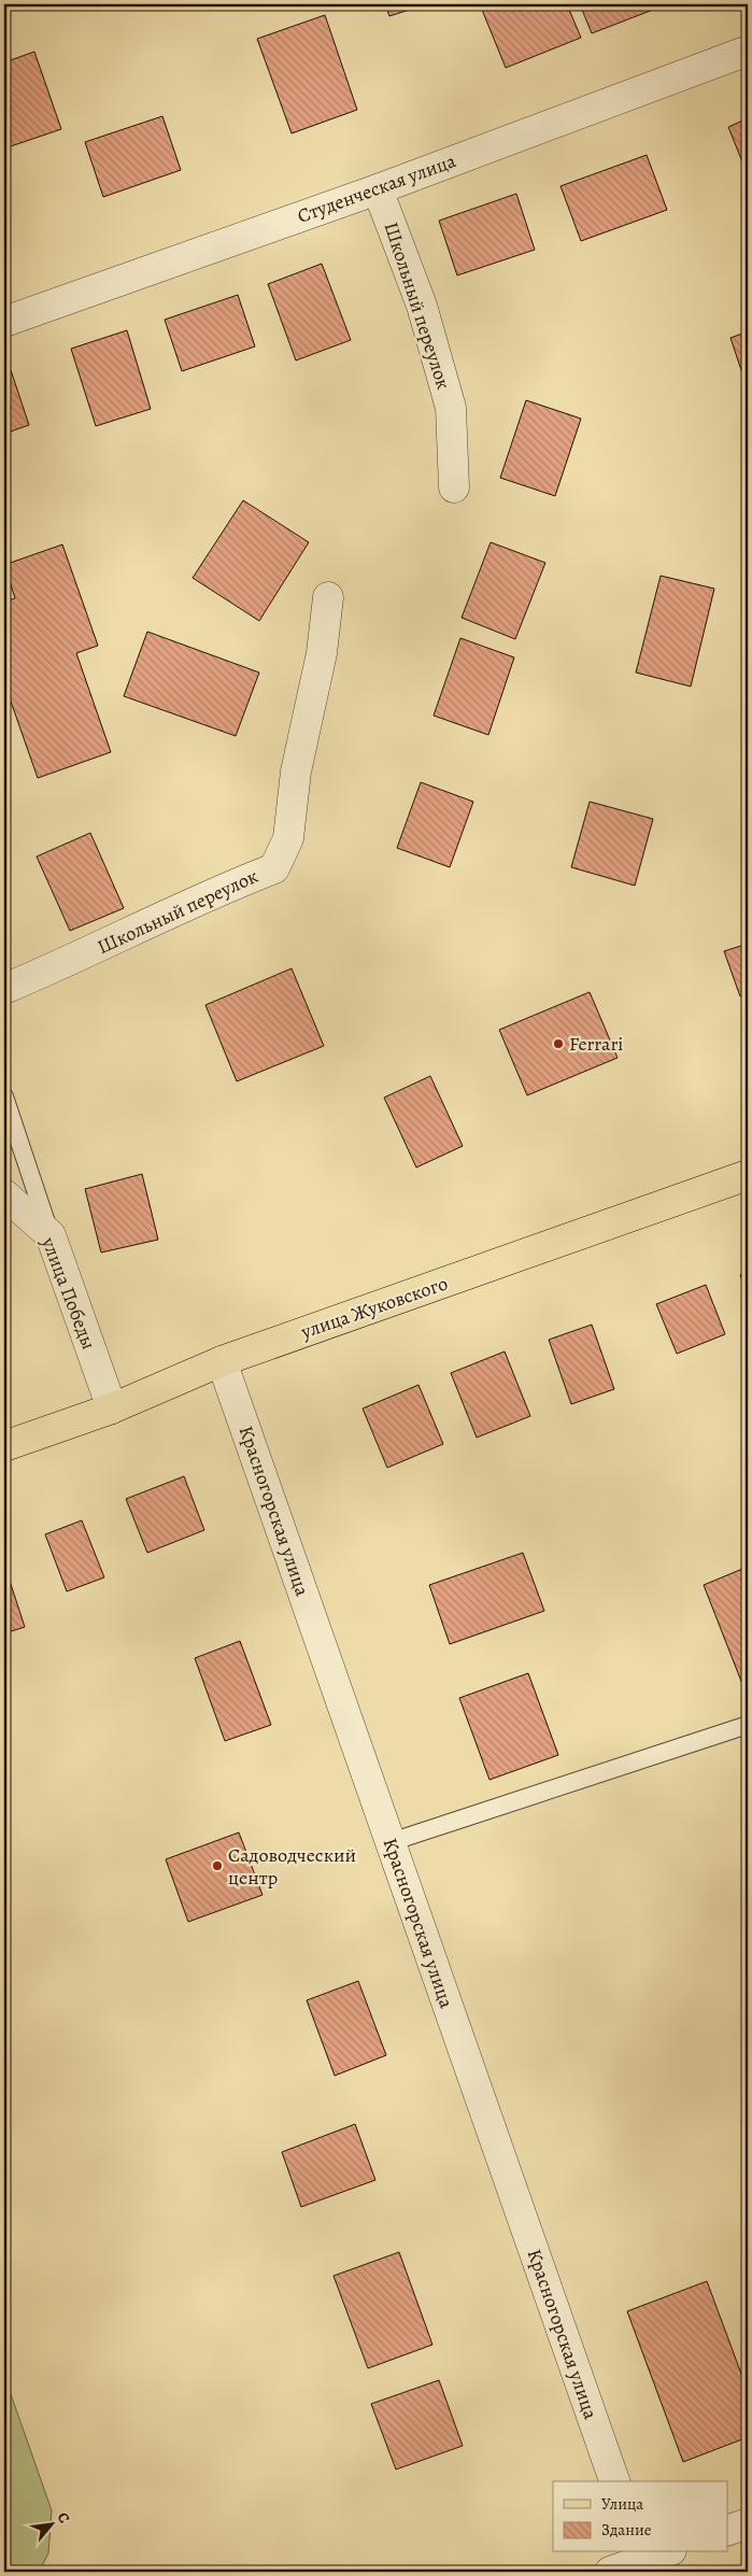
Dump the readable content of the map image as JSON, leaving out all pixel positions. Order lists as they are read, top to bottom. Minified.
{"streets":{"main road":["улица Жуковского"],"street":["Студенческая улица","Школьный переулок","улица Победы","Красногорская улица"]},"crossings":[["Студенческая улица","Школьный переулок"],["улица Победы","улица Жуковского"],["улица Жуковского","Красногорская улица"]],"places":["Ferrari","Садоводческий центр"],"legend":["Улица","Здание"],"north":"top right"}
